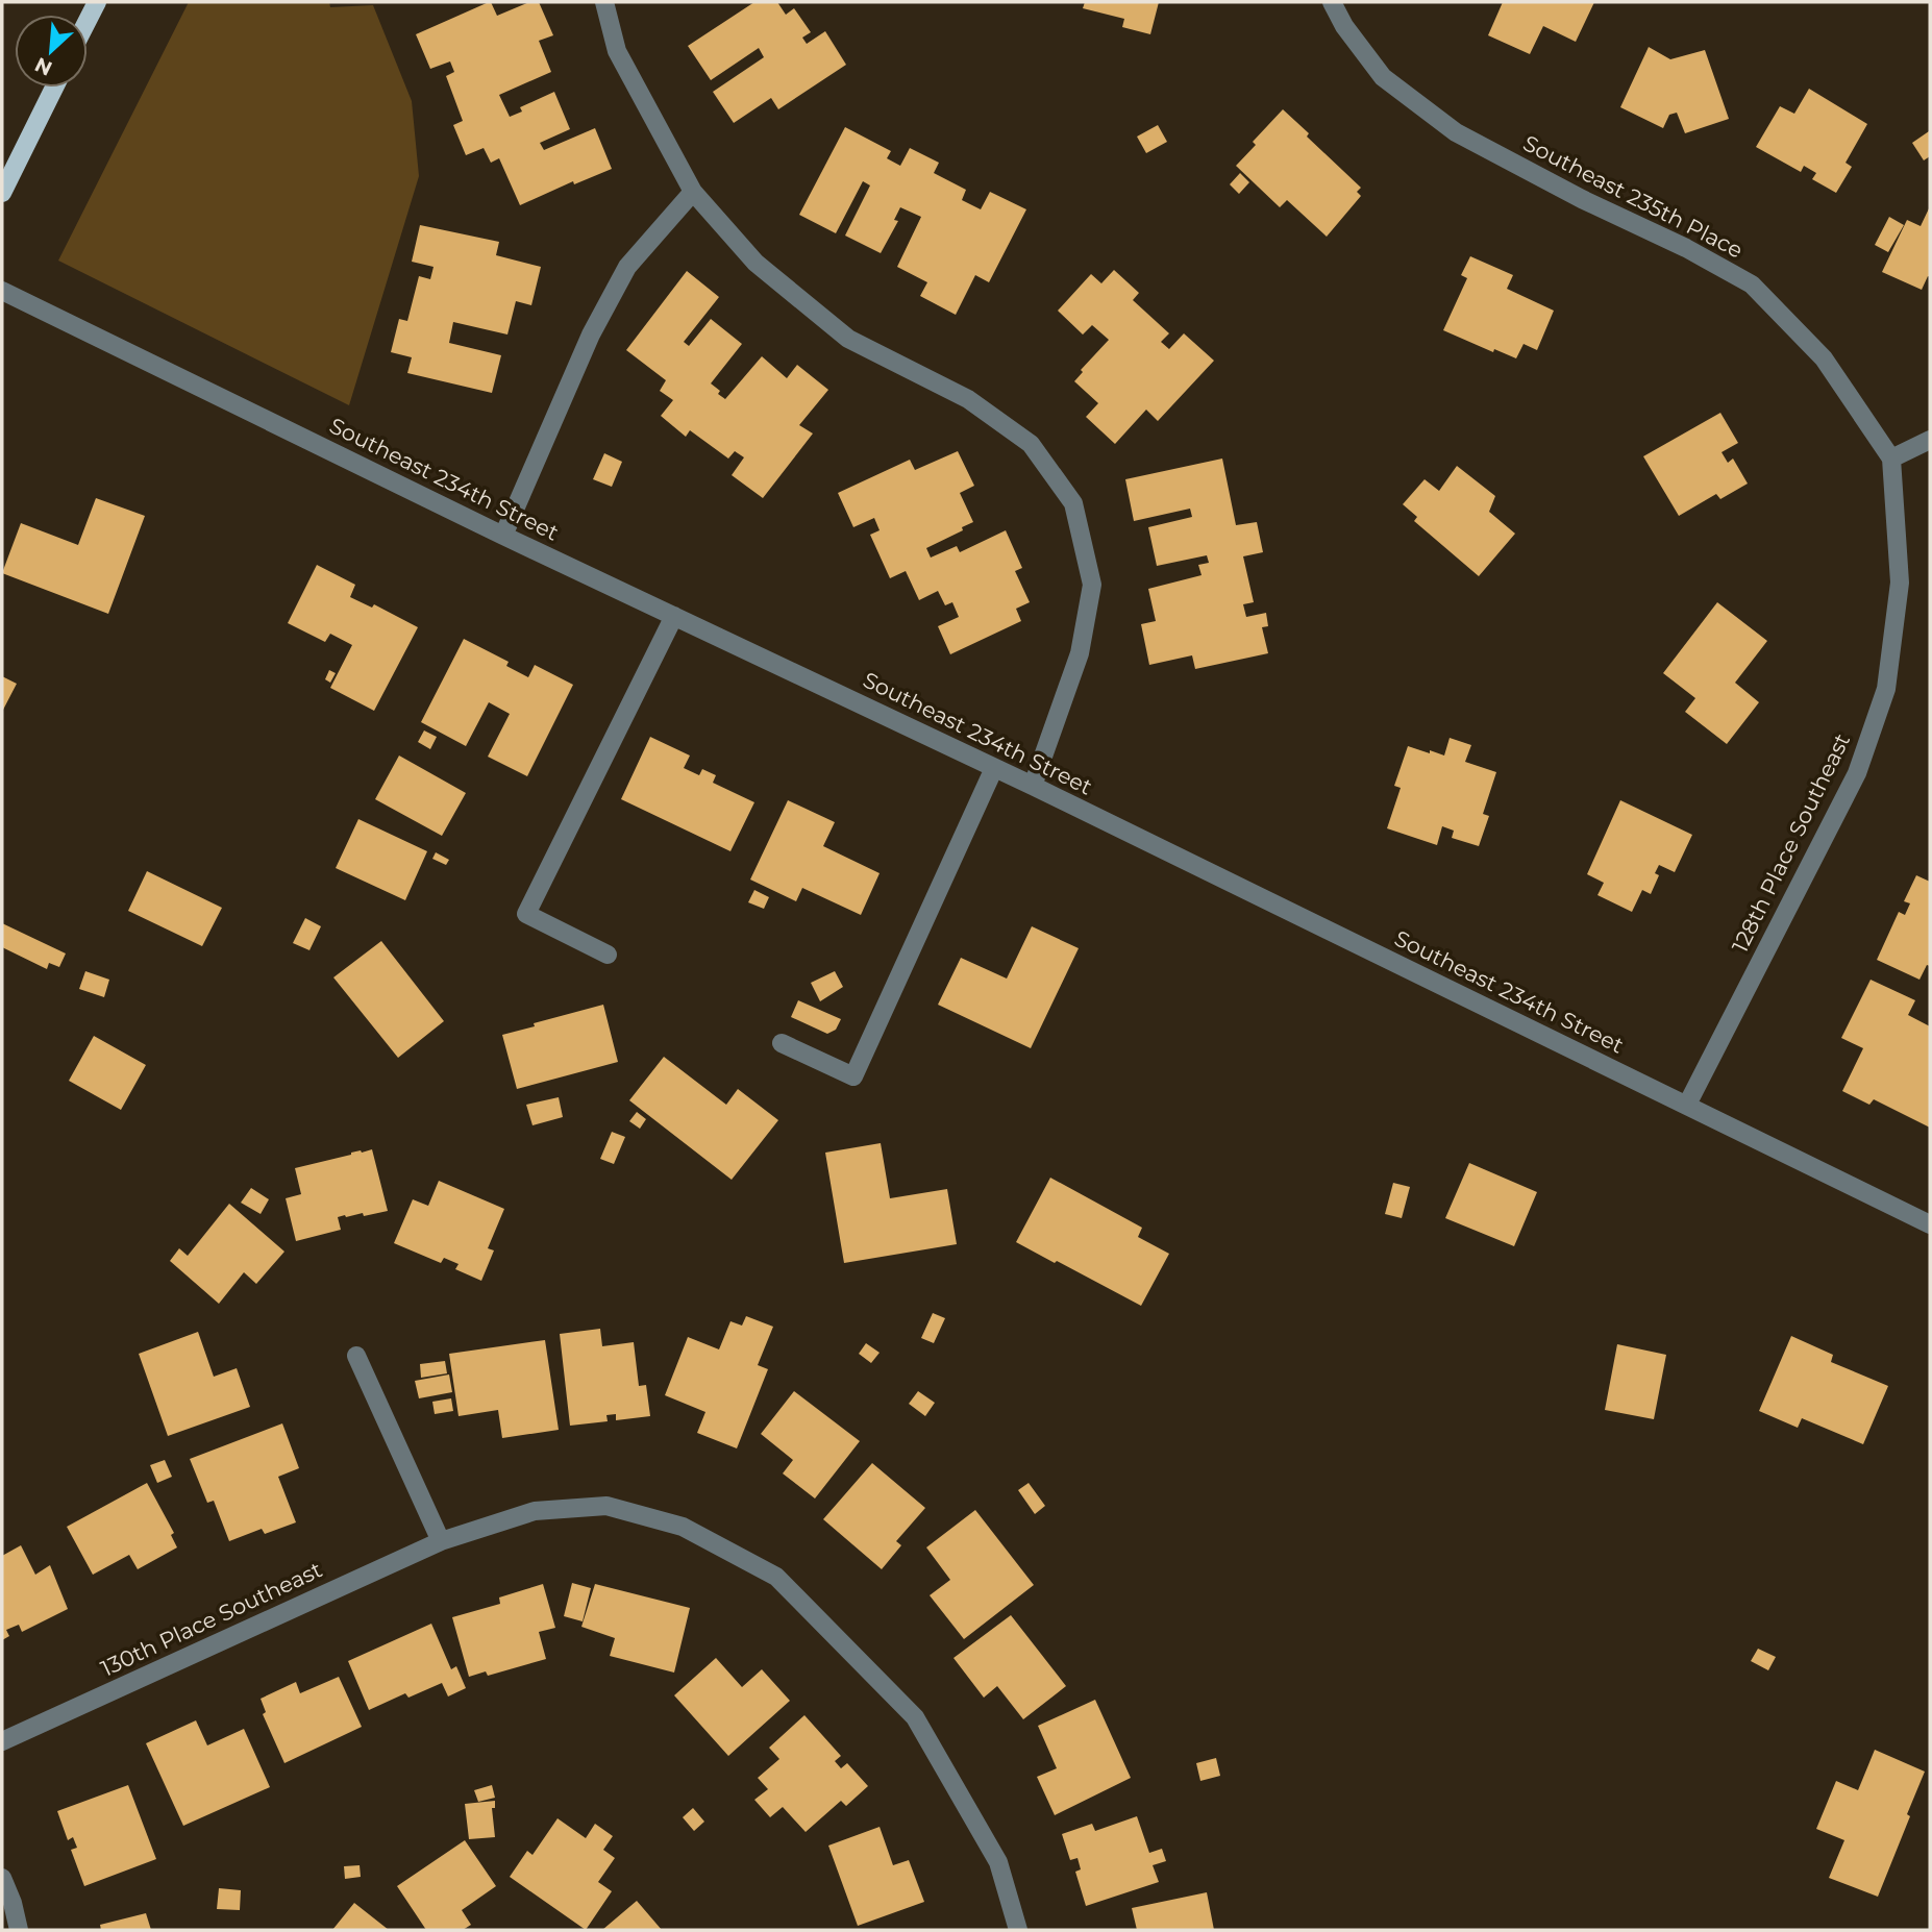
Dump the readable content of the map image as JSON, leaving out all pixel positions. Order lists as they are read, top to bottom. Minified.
{"streets":{"street":["Southeast 235th Place","Southeast 234th Street","128th Place Southeast","130th Place Southeast"]},"crossings":[["Southeast 235th Place","128th Place Southeast"],["Southeast 234th Street","128th Place Southeast"]],"north":"bottom left"}
